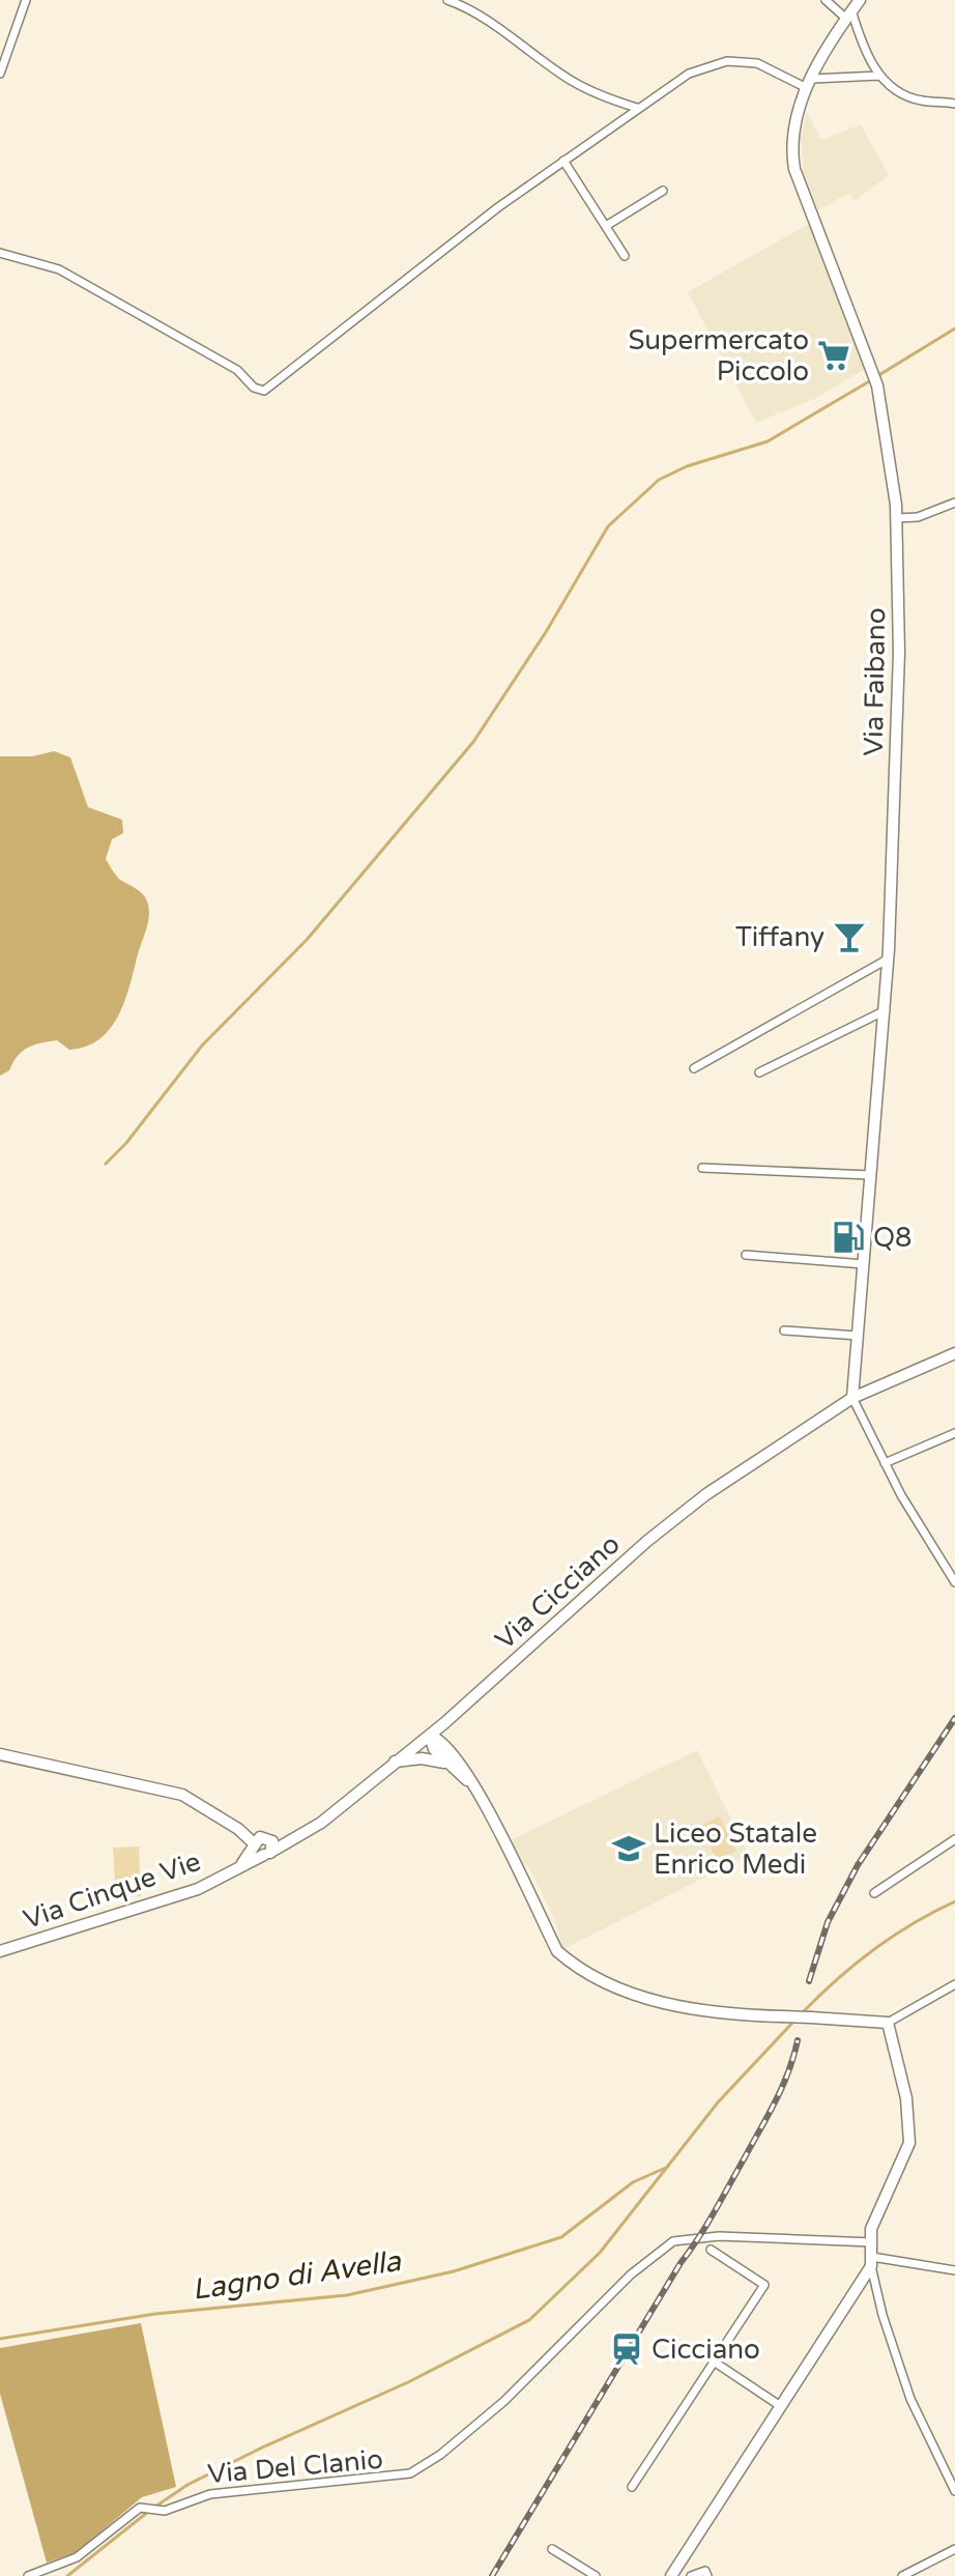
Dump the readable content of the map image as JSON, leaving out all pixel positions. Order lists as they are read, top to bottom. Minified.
{"streets":{"street":["Via Faibano","Via Cicciano","Via Cinque Vie","Via Del Clanio"]},"crossings":[["Via Faibano","Via Cicciano"],["Via Cicciano","Via Cinque Vie"]],"water":["Lagno di Avella"],"places":{"supermarket":["Supermercato Piccolo"],"bar":["Tiffany"],"fuel station":["Q8"],"school or university":["Liceo Statale Enrico Medi"],"station":["Cicciano"]}}
